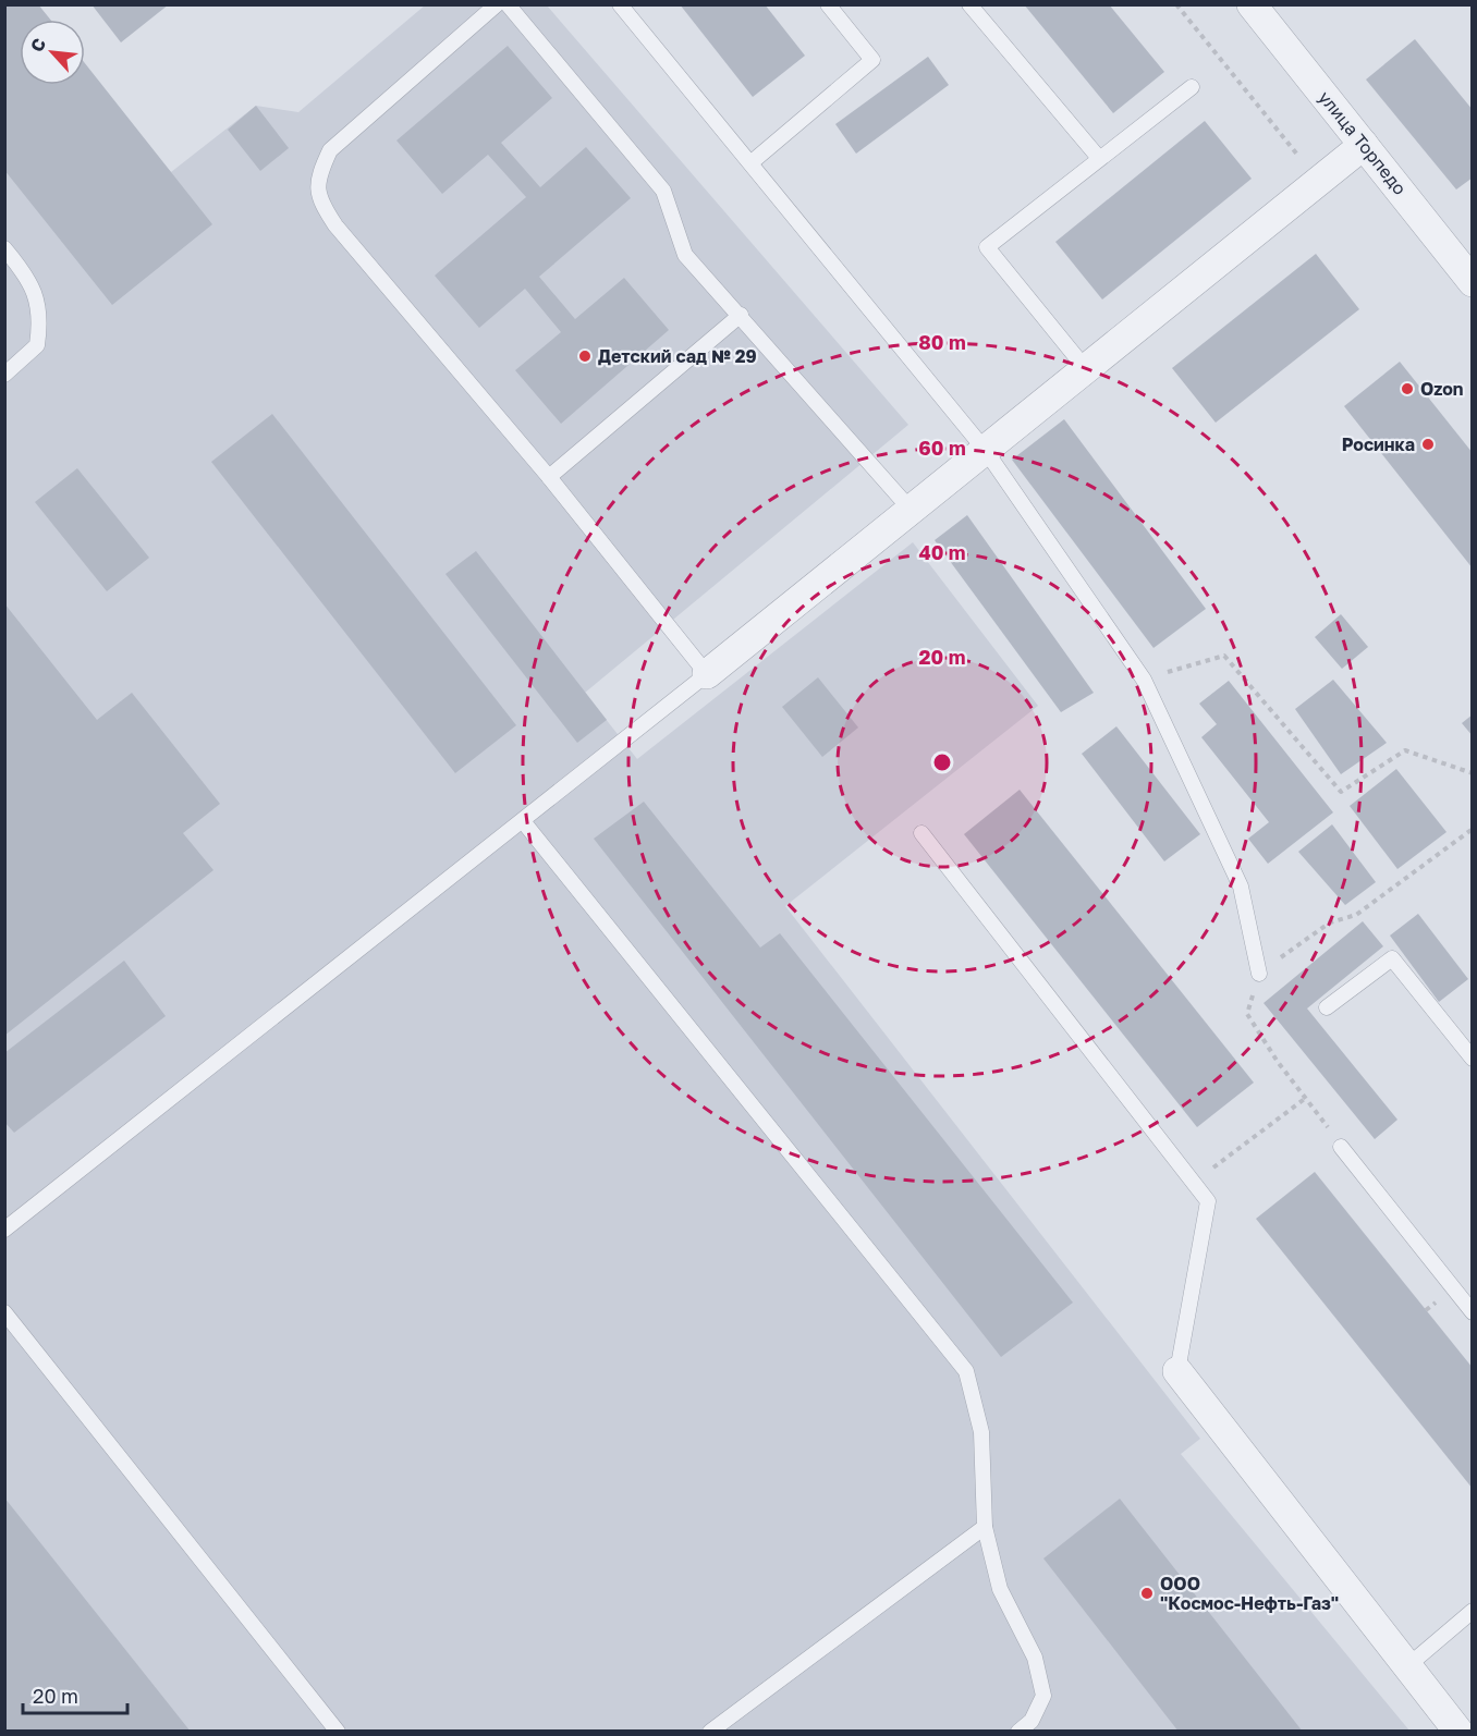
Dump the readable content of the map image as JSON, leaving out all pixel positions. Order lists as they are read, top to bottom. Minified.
{"streets":{"street":["улица Торпедо"]},"places":["Детский сад № 29","Ozon","Росинка","ООО \"Космос-Нефть-Газ\""],"scale_bar":"20 m","north":"top left","rings":["80 m","60 m","40 m","20 m"]}
